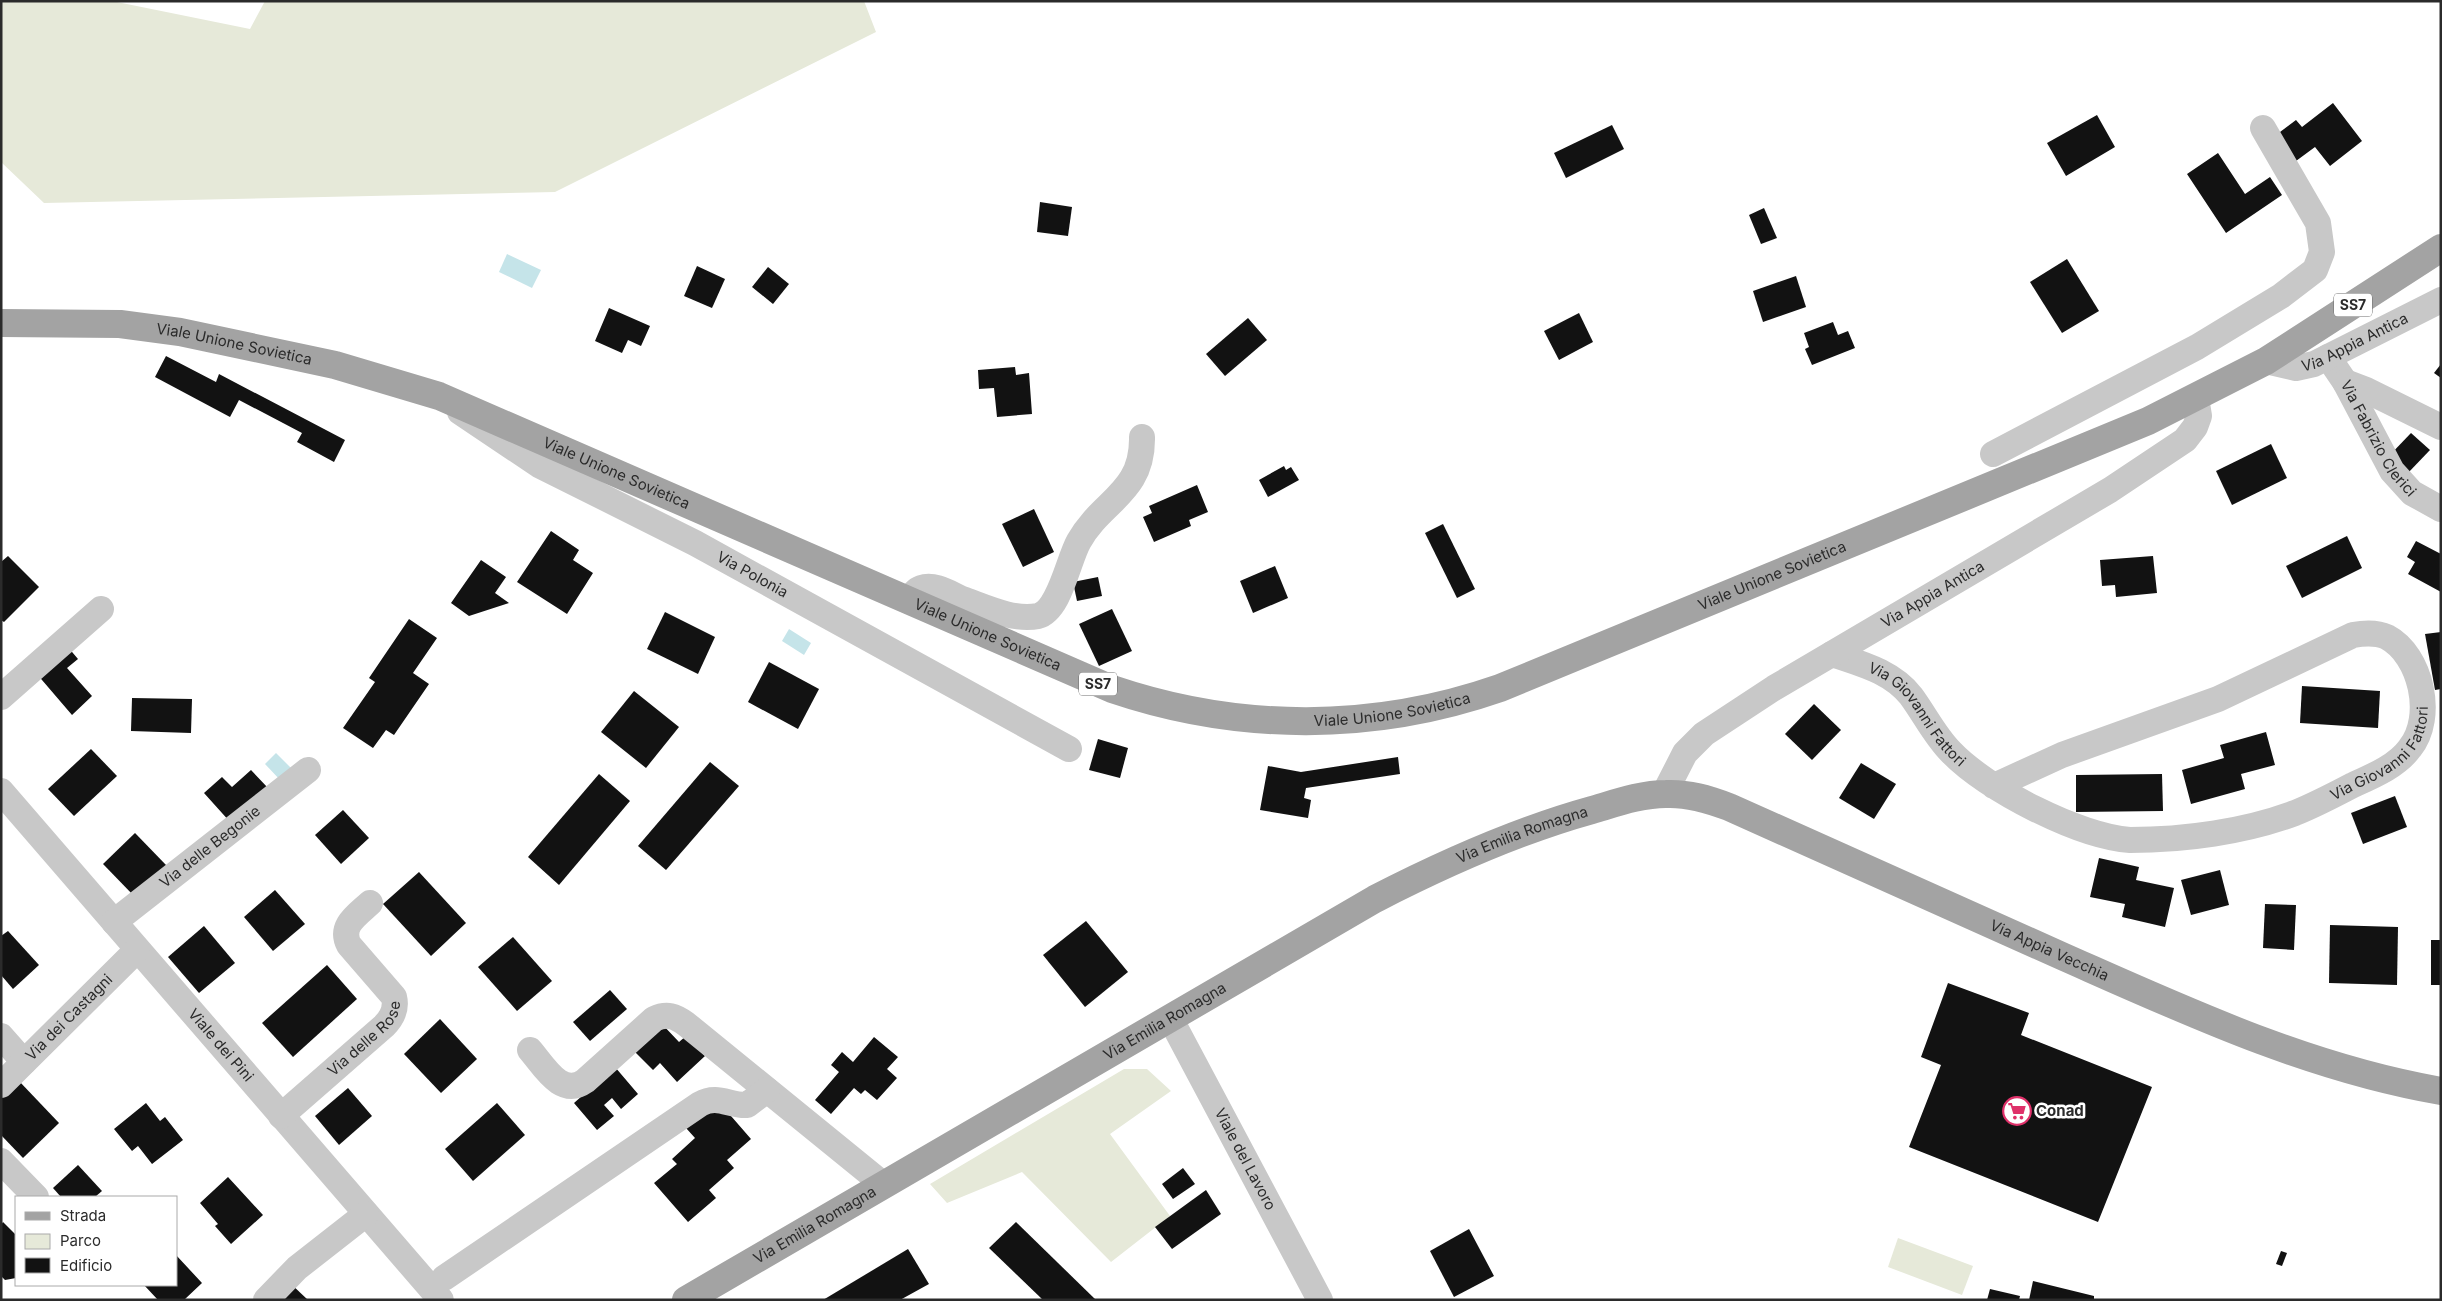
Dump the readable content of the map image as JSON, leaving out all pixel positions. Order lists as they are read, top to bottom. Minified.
{"streets":{"main road":["SS7","Viale Unione Sovietica","Via Emilia Romagna","Via Appia Vecchia"],"street":["Via Appia Antica","Via Fabrizio Clerici","Via Polonia","Via Giovanni Fattori","Via delle Begonie","Via dei Castagni","Via delle Rose","Viale dei Pini","Viale del Lavoro"]},"crossings":[["SS7","Via Appia Antica"],["SS7","Viale Unione Sovietica"],["Via Appia Antica","Viale Unione Sovietica"],["Via Appia Antica","Via Fabrizio Clerici"],["Via Appia Antica","Via Giovanni Fattori"],["Via Appia Antica","Via Emilia Romagna"],["Via Appia Antica","Via Appia Vecchia"],["Viale Unione Sovietica","Via Polonia"],["Via Emilia Romagna","Via Appia Vecchia"],["Via Emilia Romagna","Viale del Lavoro"],["Via delle Begonie","Viale dei Pini"],["Via dei Castagni","Viale dei Pini"],["Via delle Rose","Viale dei Pini"]],"places":{"supermarket":["Conad"]},"legend":["Strada","Parco","Edificio"]}
